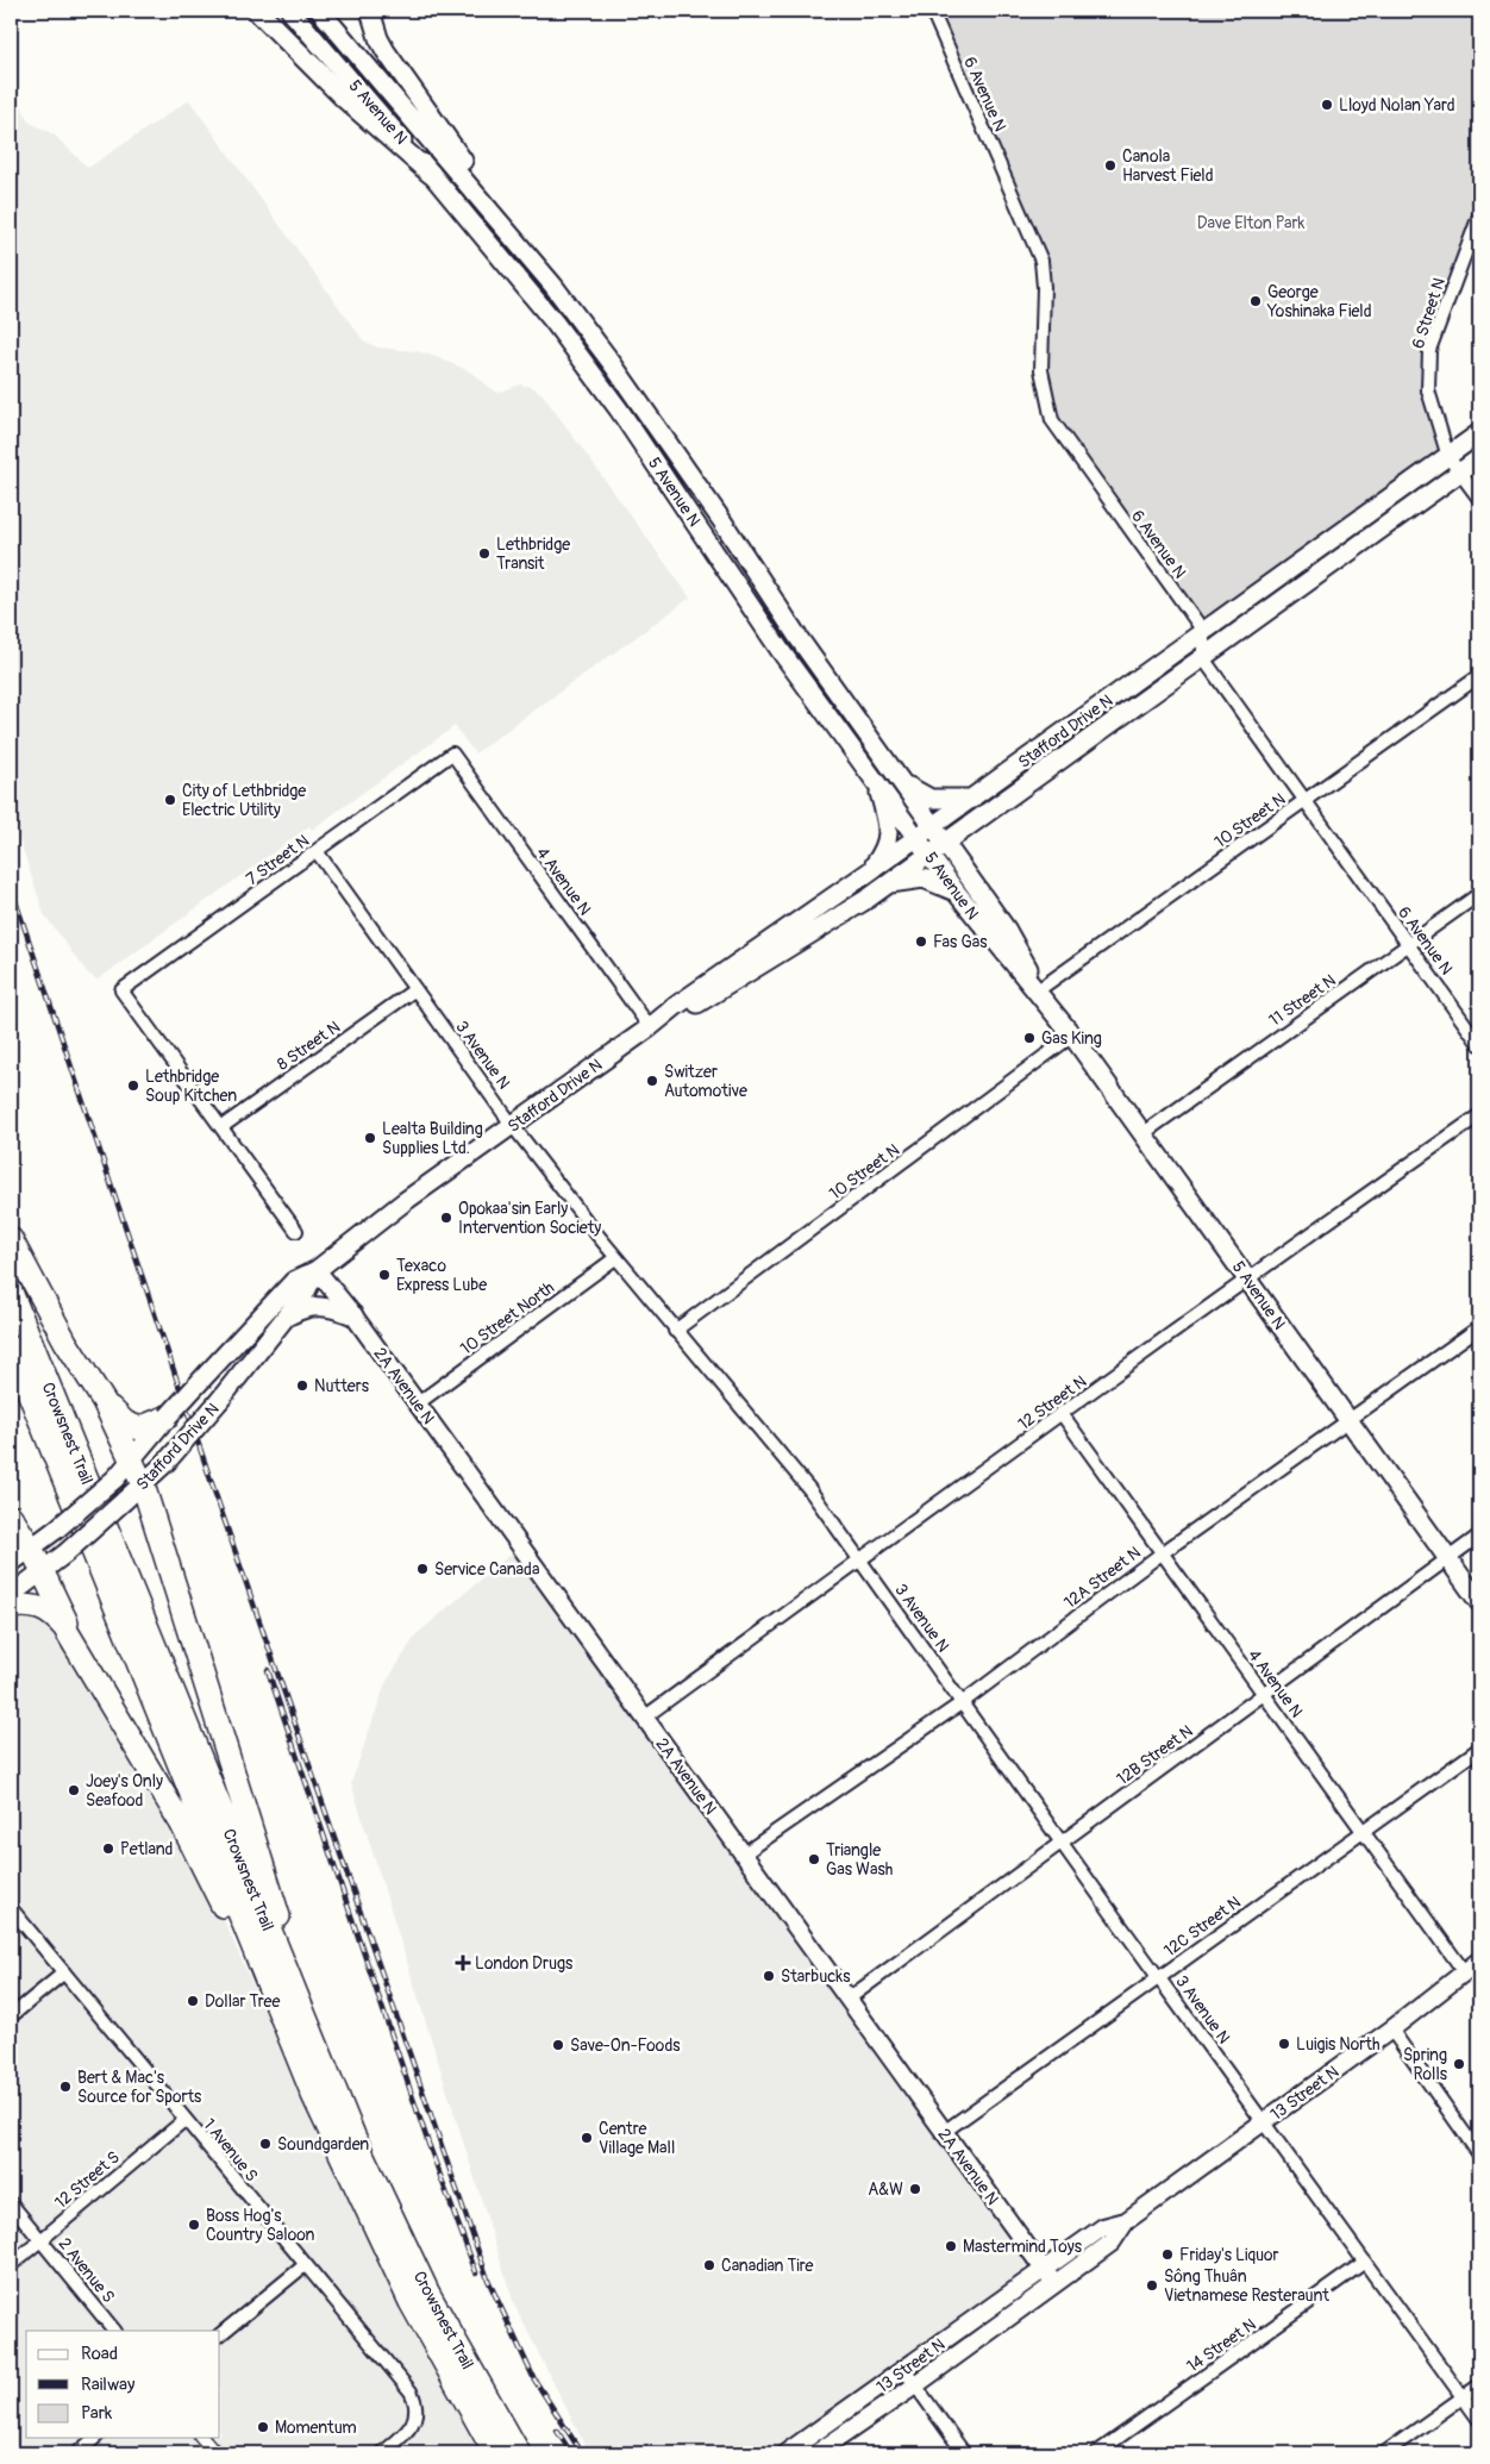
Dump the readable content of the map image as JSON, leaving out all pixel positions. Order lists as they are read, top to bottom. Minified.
{"streets":{"highway":["Crowsnest Trail"],"main road":["5 Avenue N","Stafford Drive N"],"street":["6 Avenue N","6 Street N","10 Street N","7 Street N","4 Avenue N","11 Street N","8 Street N","3 Avenue N","10 Street North","2A Avenue N","12 Street N","12A Street N","12B Street N","12C Street N","13 Street N","1 Avenue S","12 Street S","2 Avenue S","14 Street N"]},"crossings":[["6 Avenue N","Stafford Drive N"],["6 Avenue N","10 Street N"],["6 Avenue N","11 Street N"],["5 Avenue N","Stafford Drive N"],["5 Avenue N","10 Street N"],["5 Avenue N","11 Street N"],["5 Avenue N","12 Street N"],["5 Avenue N","12A Street N"],["5 Avenue N","12B Street N"],["6 Street N","Stafford Drive N"],["Stafford Drive N","4 Avenue N"],["Stafford Drive N","3 Avenue N"],["Stafford Drive N","2A Avenue N"],["10 Street N","3 Avenue N"],["7 Street N","4 Avenue N"],["7 Street N","8 Street N"],["7 Street N","3 Avenue N"],["4 Avenue N","12 Street N"],["4 Avenue N","12A Street N"],["4 Avenue N","12B Street N"],["4 Avenue N","12C Street N"],["4 Avenue N","13 Street N"],["8 Street N","3 Avenue N"],["3 Avenue N","10 Street North"],["3 Avenue N","12 Street N"],["3 Avenue N","12A Street N"],["3 Avenue N","12B Street N"],["3 Avenue N","12C Street N"],["3 Avenue N","13 Street N"],["3 Avenue N","14 Street N"],["10 Street North","2A Avenue N"],["2A Avenue N","12 Street N"],["2A Avenue N","12A Street N"],["2A Avenue N","12B Street N"],["2A Avenue N","12C Street N"],["2A Avenue N","13 Street N"],["1 Avenue S","12 Street S"],["12 Street S","2 Avenue S"]],"parks":["Dave Elton Park"],"places":{"other":["Lloyd Nolan Yard","Canola Harvest Field","George Yoshinaka Field","Lethbridge Transit","City of Lethbridge Electric Utility","Fas Gas","Gas King","Switzer Automotive","Lethbridge Soup Kitchen","Lealta Building Supplies Ltd.","Opokaa'sin Early Intervention Society","Texaco Express Lube","Nutters","Service Canada","Joey's Only Seafood","Petland","Triangle Gas Wash","Starbucks","Dollar Tree","Luigis North","Save-On-Foods","Spring Rolls","Bert & Mac's Source for Sports","Centre Village Mall","Soundgarden","A&W","Boss Hog's Country Saloon","Mastermind Toys","Friday's Liquor","Canadian Tire","Sông Thuân Vietnamese Resteraunt","Momentum"],"health":["London Drugs"]},"legend":["Road","Railway","Park"]}
